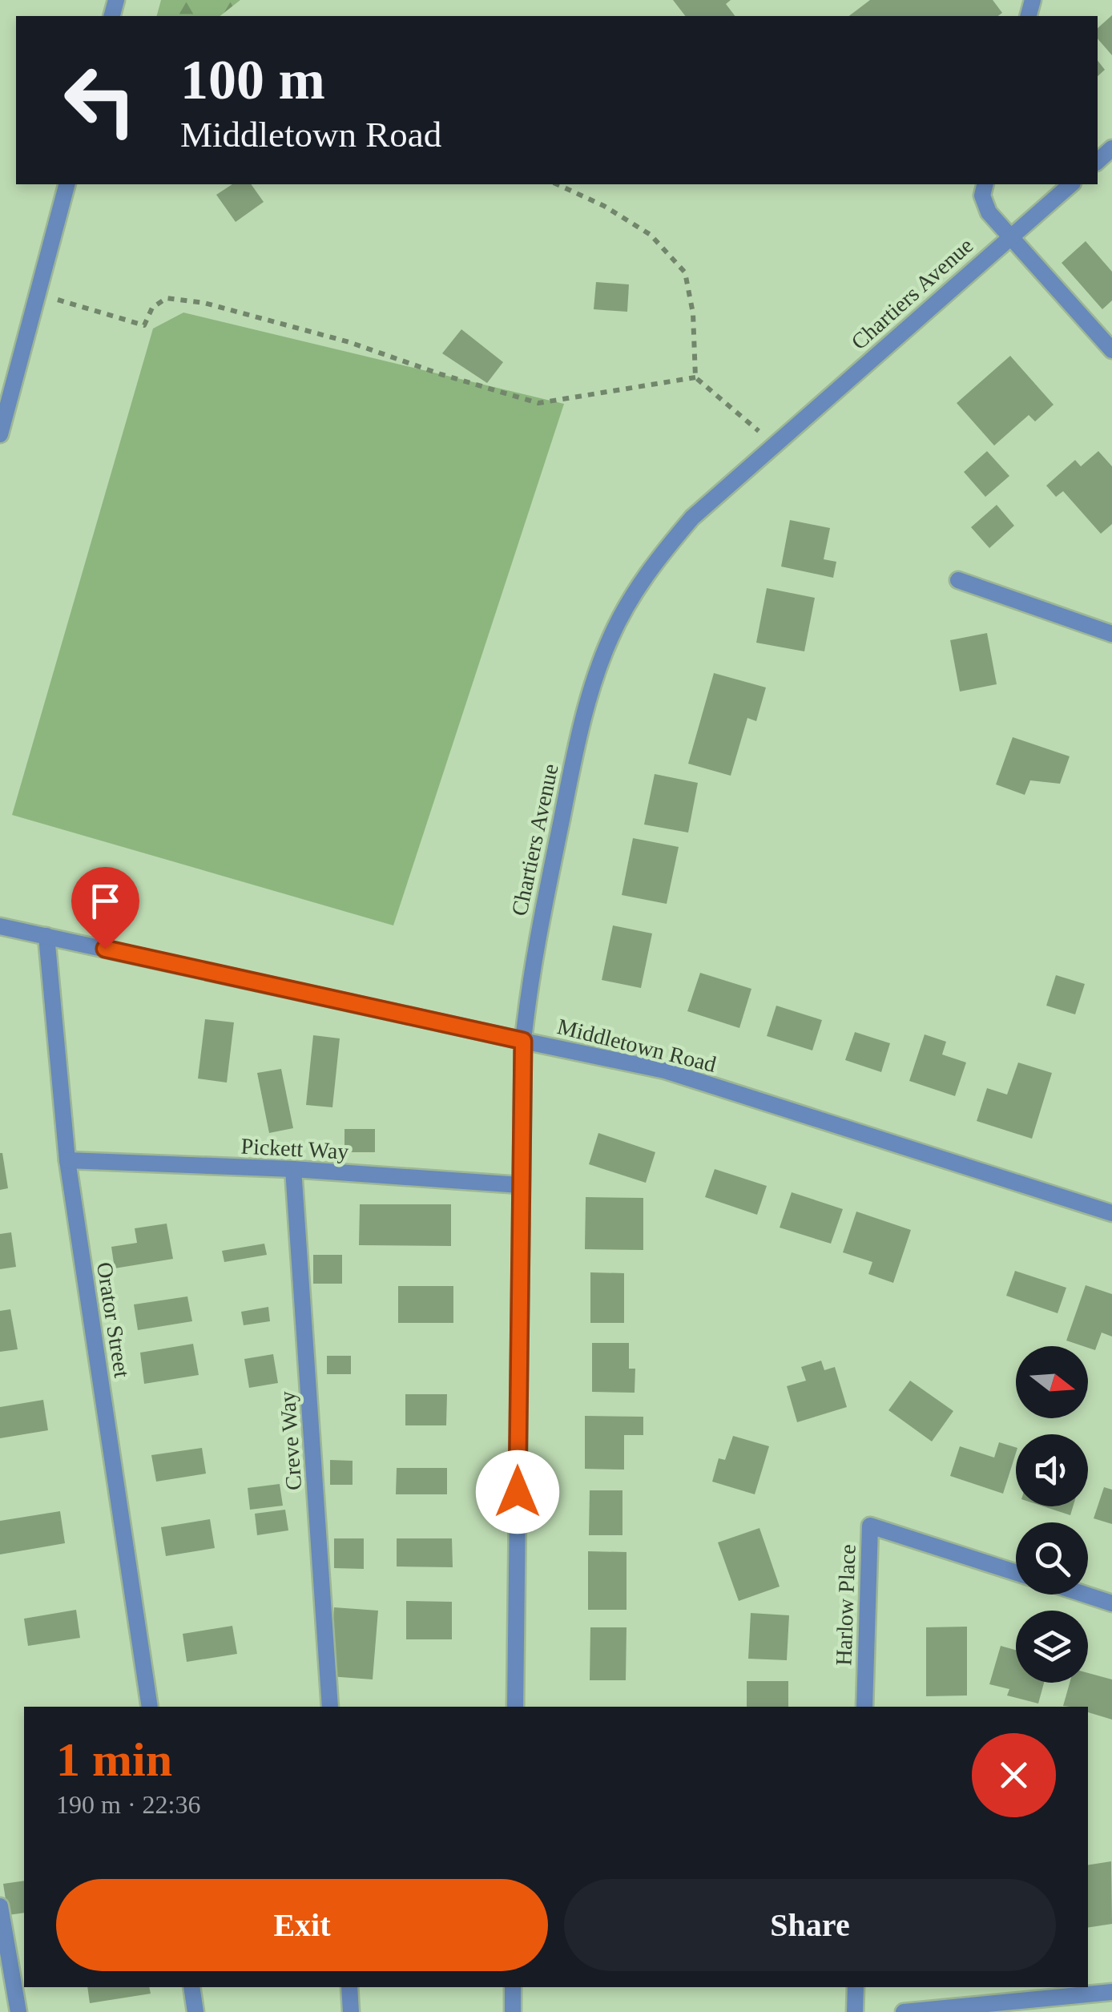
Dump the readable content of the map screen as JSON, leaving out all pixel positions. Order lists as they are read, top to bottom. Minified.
{"streets":{"street":["Chartiers Avenue","Middletown Road","Pickett Way","Orator Street","Creve Way","Harlow Place"]},"crossings":[["Chartiers Avenue","Middletown Road"],["Chartiers Avenue","Pickett Way"],["Middletown Road","Orator Street"],["Pickett Way","Orator Street"],["Pickett Way","Creve Way"]],"north":"right","page":{"turn":["100 m","Middletown Road"],"heading":["1 min","190 m · 22:36"],"buttons":["Exit","Share"]}}
